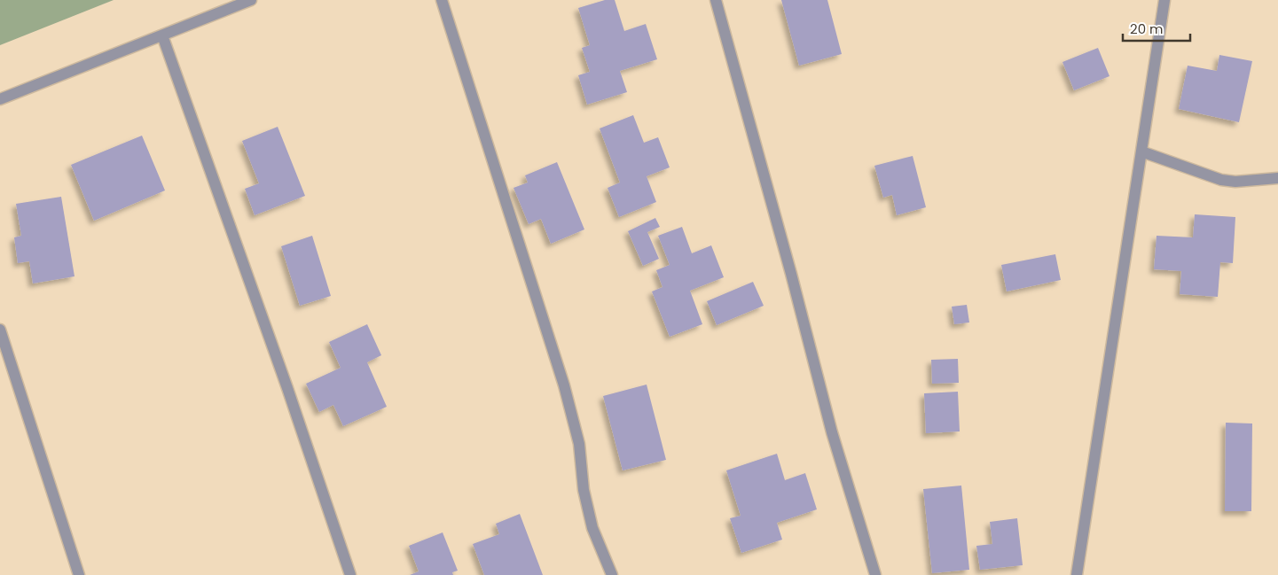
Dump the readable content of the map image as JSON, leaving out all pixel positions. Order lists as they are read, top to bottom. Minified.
{"scale_bar":"20 m"}
